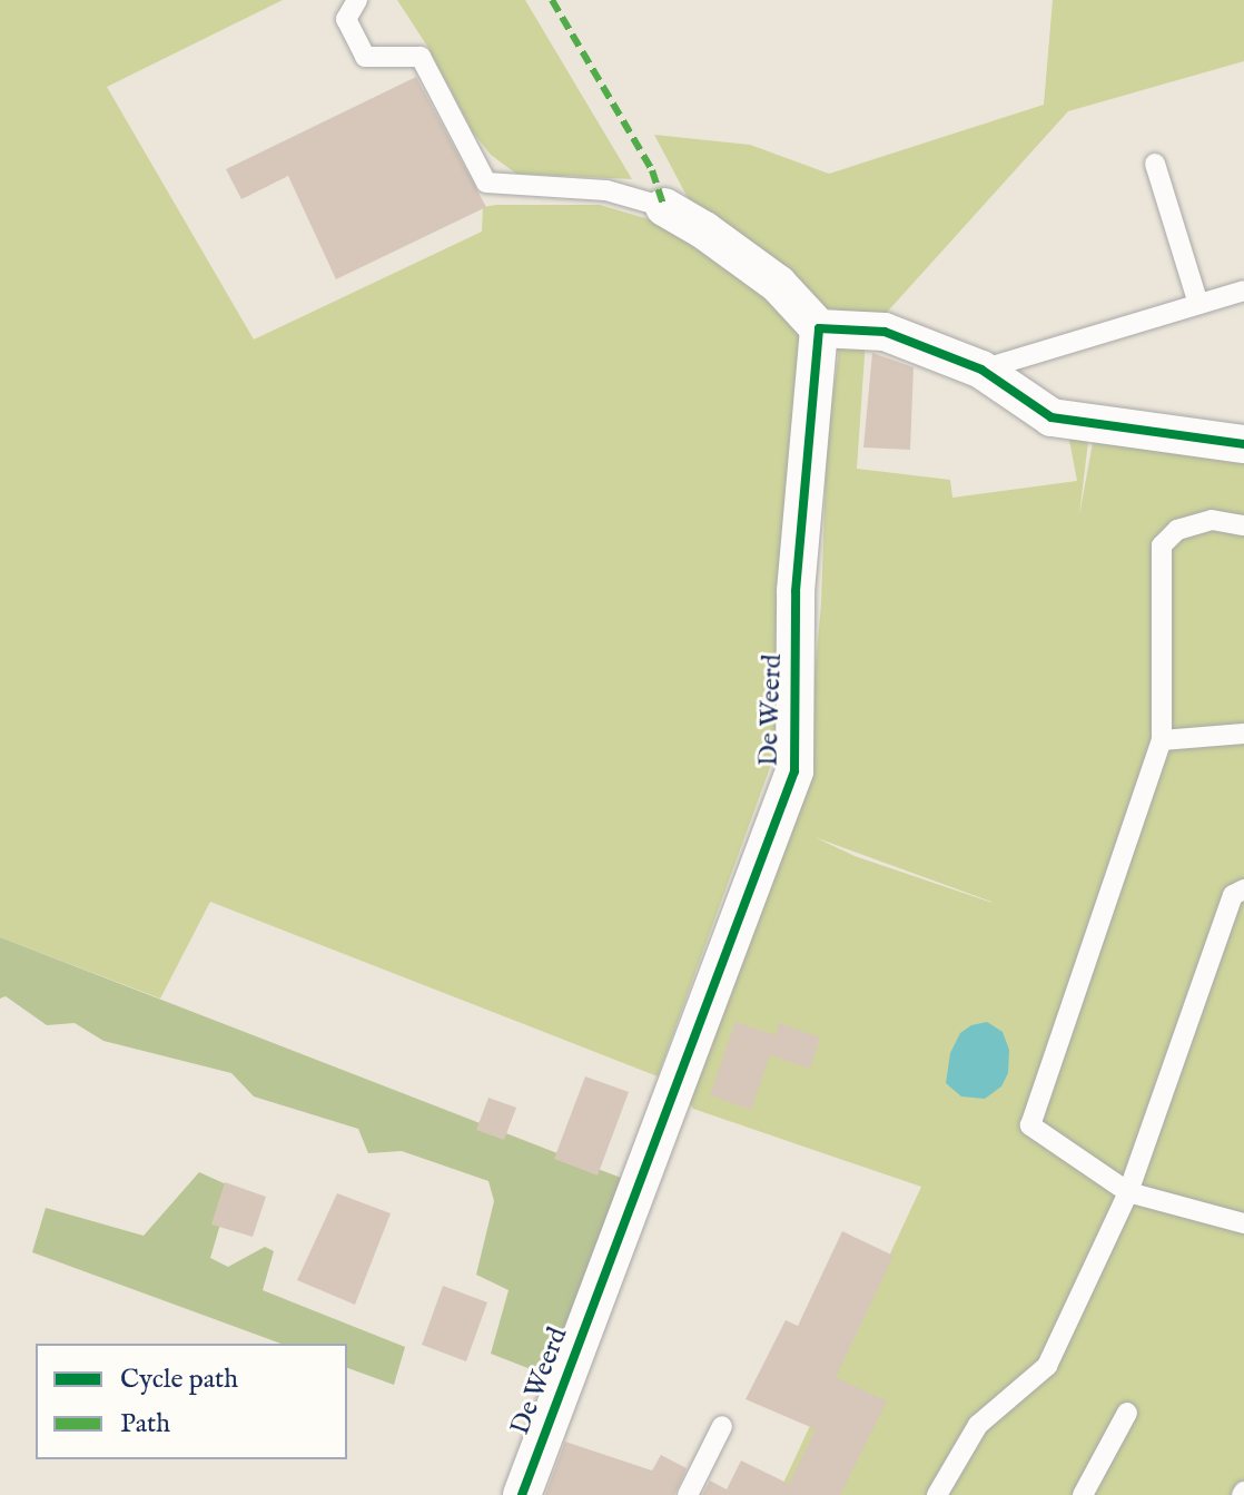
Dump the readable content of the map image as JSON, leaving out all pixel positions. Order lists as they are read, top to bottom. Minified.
{"streets":{"street":["De Weerd"]},"legend":["Cycle path","Path"]}
